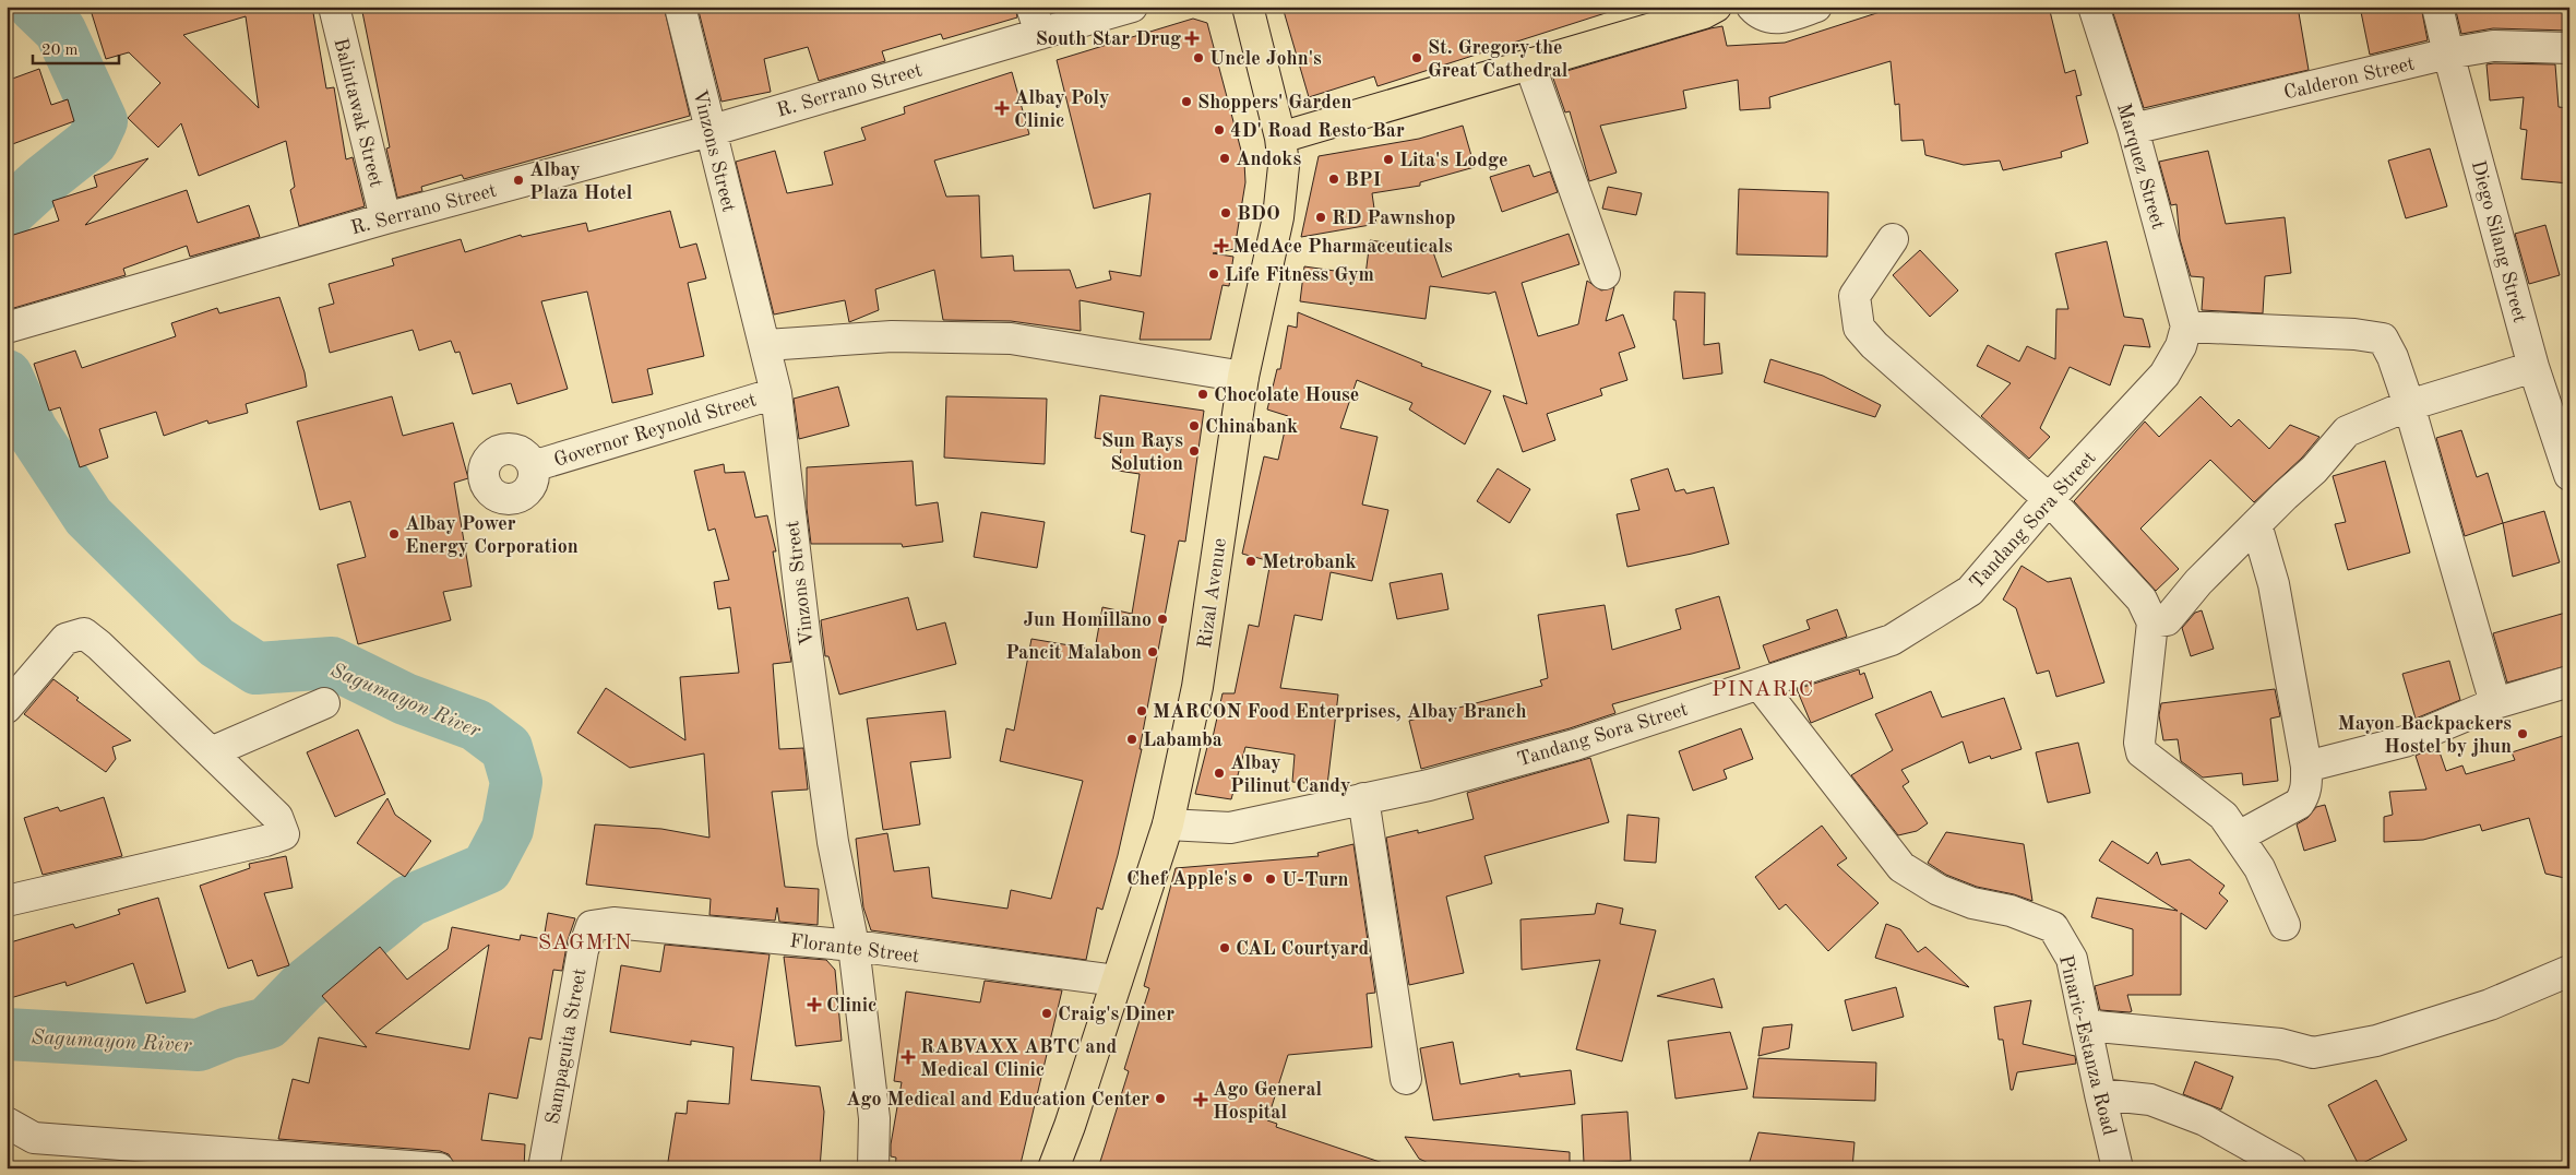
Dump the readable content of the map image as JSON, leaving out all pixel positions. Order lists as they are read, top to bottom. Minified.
{"streets":{"main road":["Rizal Avenue"],"street":["Calderon Street","R. Serrano Street","Balintawak Street","Vinzons Street","Marquez Street","Diego Silang Street","Governor Reynold Street","Tandang Sora Street","Florante Street","Pinaric-Estanza Road","Sampaguita Street"]},"crossings":[["Calderon Street","Marquez Street"],["Calderon Street","Diego Silang Street"],["R. Serrano Street","Balintawak Street"],["R. Serrano Street","Vinzons Street"],["Vinzons Street","Governor Reynold Street"],["Vinzons Street","Florante Street"],["Marquez Street","Tandang Sora Street"],["Tandang Sora Street","Rizal Avenue"],["Tandang Sora Street","Pinaric-Estanza Road"],["Rizal Avenue","Florante Street"],["Florante Street","Sampaguita Street"]],"districts":["PINARIC","SAGMIN"],"water":["Sagumayon River"],"places":{"health":["South Star Drug","Albay Poly Clinic","MedAce Pharmaceuticals","Clinic","RABVAXX ABTC and Medical Clinic","Ago General Hospital"],"other":["Uncle John's","St. Gregory the Great Cathedral","Shoppers' Garden","4D' Road Resto Bar","Andoks","Lita's Lodge","BPI","Albay Plaza Hotel","BDO","RD Pawnshop","Life Fitness Gym","Chocolate House","Chinabank","Sun Rays Solution","Albay Power Energy Corporation","Metrobank","Jun Homillano","Pancit Malabon","MARCON Food Enterprises, Albay Branch","Mayon Backpackers Hostel by jhun","Labamba","Albay Pilinut Candy","Chef Apple's","U-Turn","CAL Courtyard","Craig's Diner","Ago Medical and Education Center"]},"scale_bar":"20 m"}
